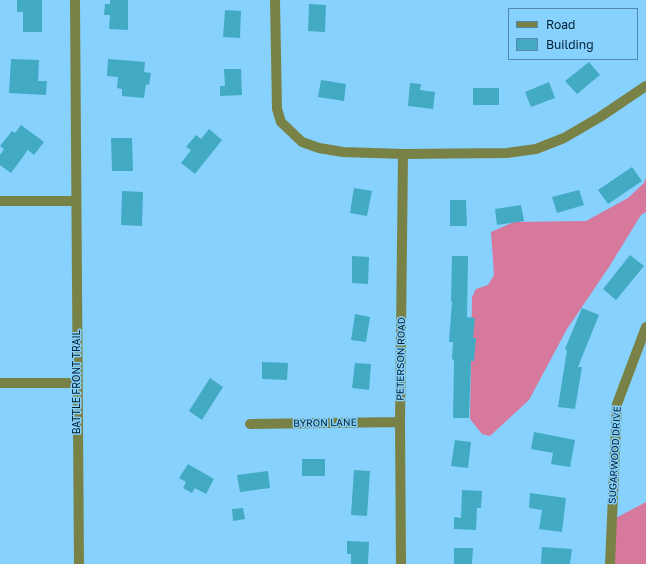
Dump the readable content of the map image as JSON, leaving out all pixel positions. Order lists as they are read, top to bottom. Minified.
{"streets":{"street":["PETERSON ROAD","BATTLE FRONT TRAIL","BYRON LANE","SUGARWOOD DRIVE"]},"crossings":[["PETERSON ROAD","BYRON LANE"]],"legend":["Road","Building"]}
